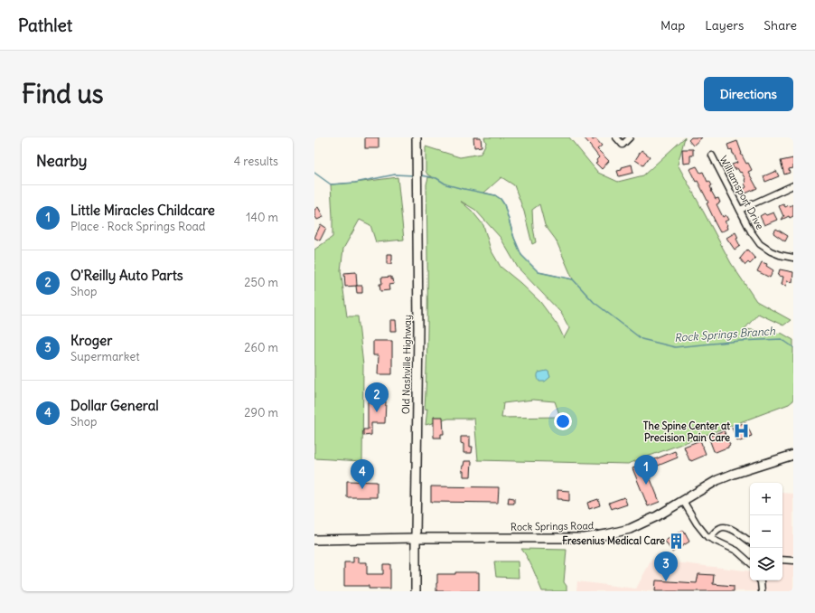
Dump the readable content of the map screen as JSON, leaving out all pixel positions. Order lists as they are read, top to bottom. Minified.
{"streets":{"street":["Williamsport Drive","Old Nashville Highway","Rock Springs Road"]},"crossings":[["Old Nashville Highway","Rock Springs Road"]],"water":["Rock Springs Branch"],"places":{"hospital":["The Spine Center at Precision Pain Care"],"building":["Fresenius Medical Care"]},"page":{"header":"Pathlet","nav":["Map","Layers","Share"],"buttons":"Directions","title":"Find us","heading":["Nearby","4 results"],"list":[{"mark":"1","name":"Little Miracles Childcare","note":"Place · Rock Springs Road","value":"140 m"},{"mark":"2","name":"O'Reilly Auto Parts","note":"Shop","value":"250 m"},{"mark":"3","name":"Kroger","note":"Supermarket","value":"260 m"},{"mark":"4","name":"Dollar General","note":"Shop","value":"290 m"}],"pins":["2","1","4","3"],"map_buttons":["+","−"]}}
